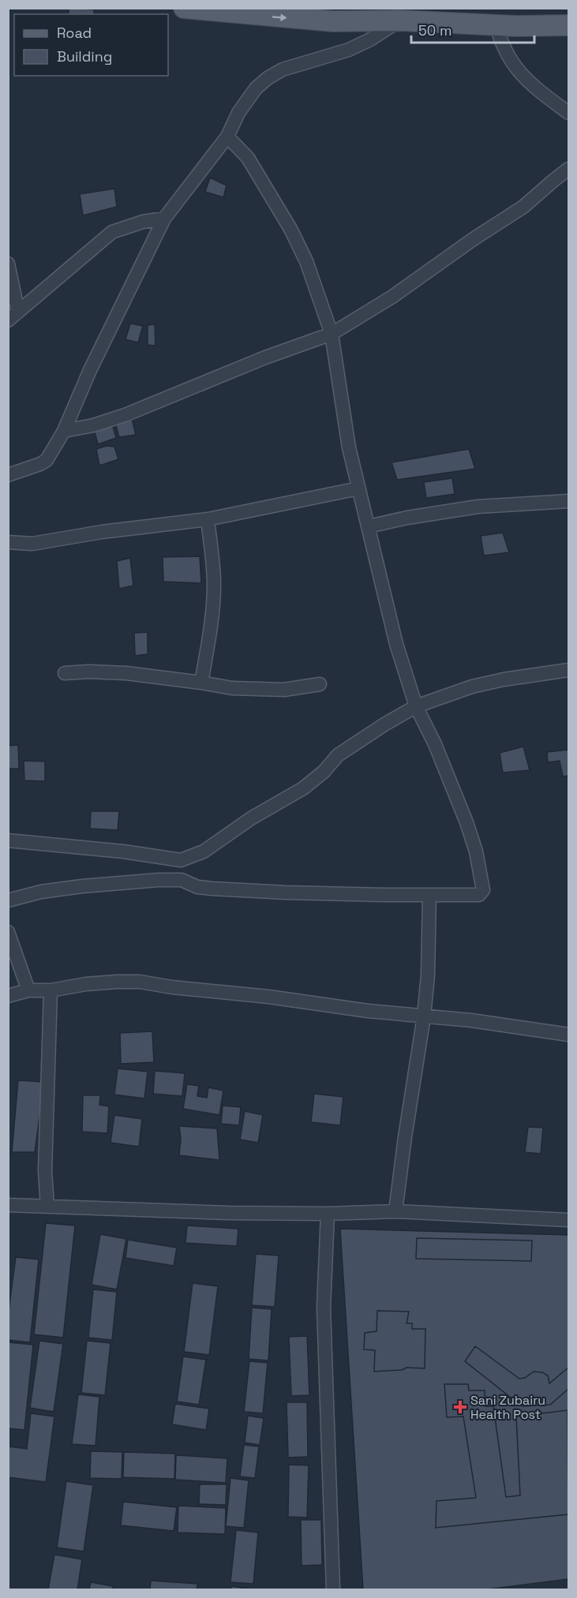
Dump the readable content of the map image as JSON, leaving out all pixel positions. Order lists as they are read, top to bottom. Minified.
{"places":{"health":["Sani Zubairu Health Post"]},"legend":["Road","Building"],"scale_bar":"50 m"}
